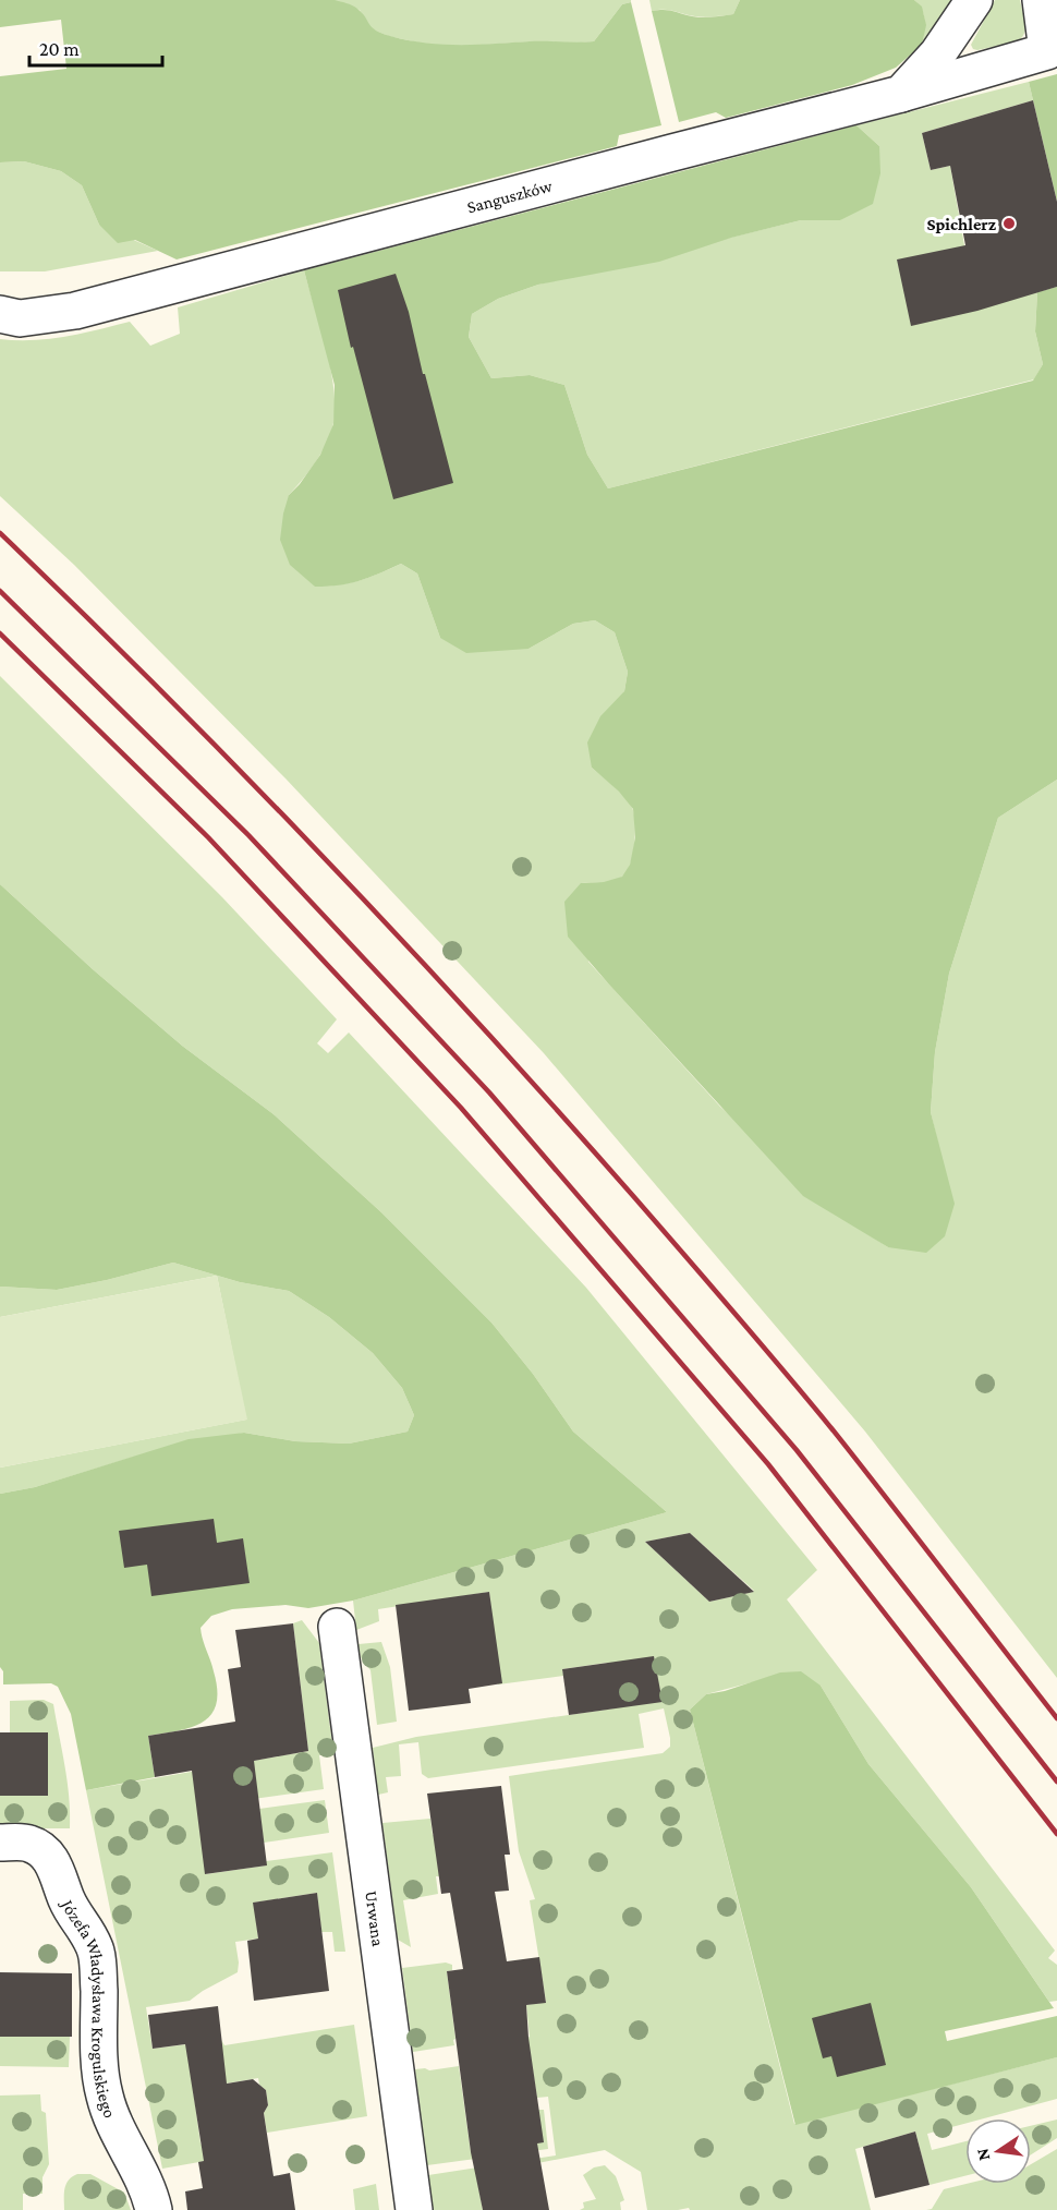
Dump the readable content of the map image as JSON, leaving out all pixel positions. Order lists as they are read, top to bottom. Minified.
{"streets":{"street":["Sanguszków","Urwana","Józefa Władysława Krogulskiego"]},"places":["Spichlerz"],"scale_bar":"20 m","north":"left"}
